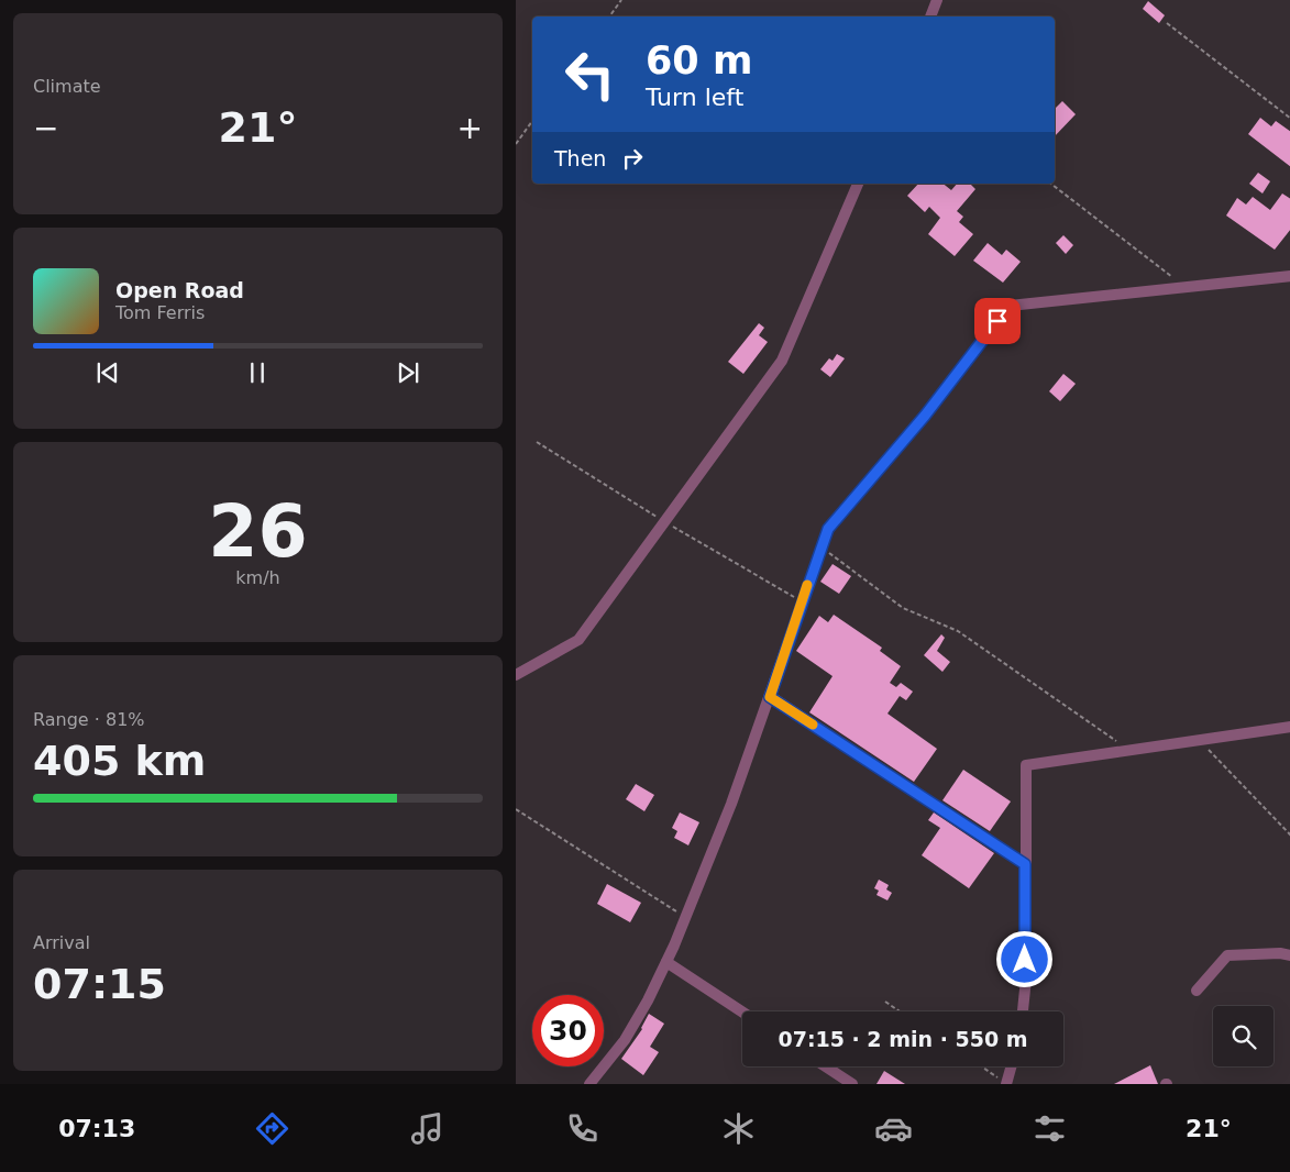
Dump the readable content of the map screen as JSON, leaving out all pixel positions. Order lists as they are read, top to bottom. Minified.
{"page":{"tile":["Climate",["26","km/h"],["Range · 81%","405 km"],["Arrival","07:15"]],"turn":["60 m","Turn left"],"heat":["−","21°","+"],"then":"Then","song":["Open Road","Tom Ferris"],"limit":"30","trip":"07:15 · 2 min · 550 m","tabs":["07:13","21°"]}}
